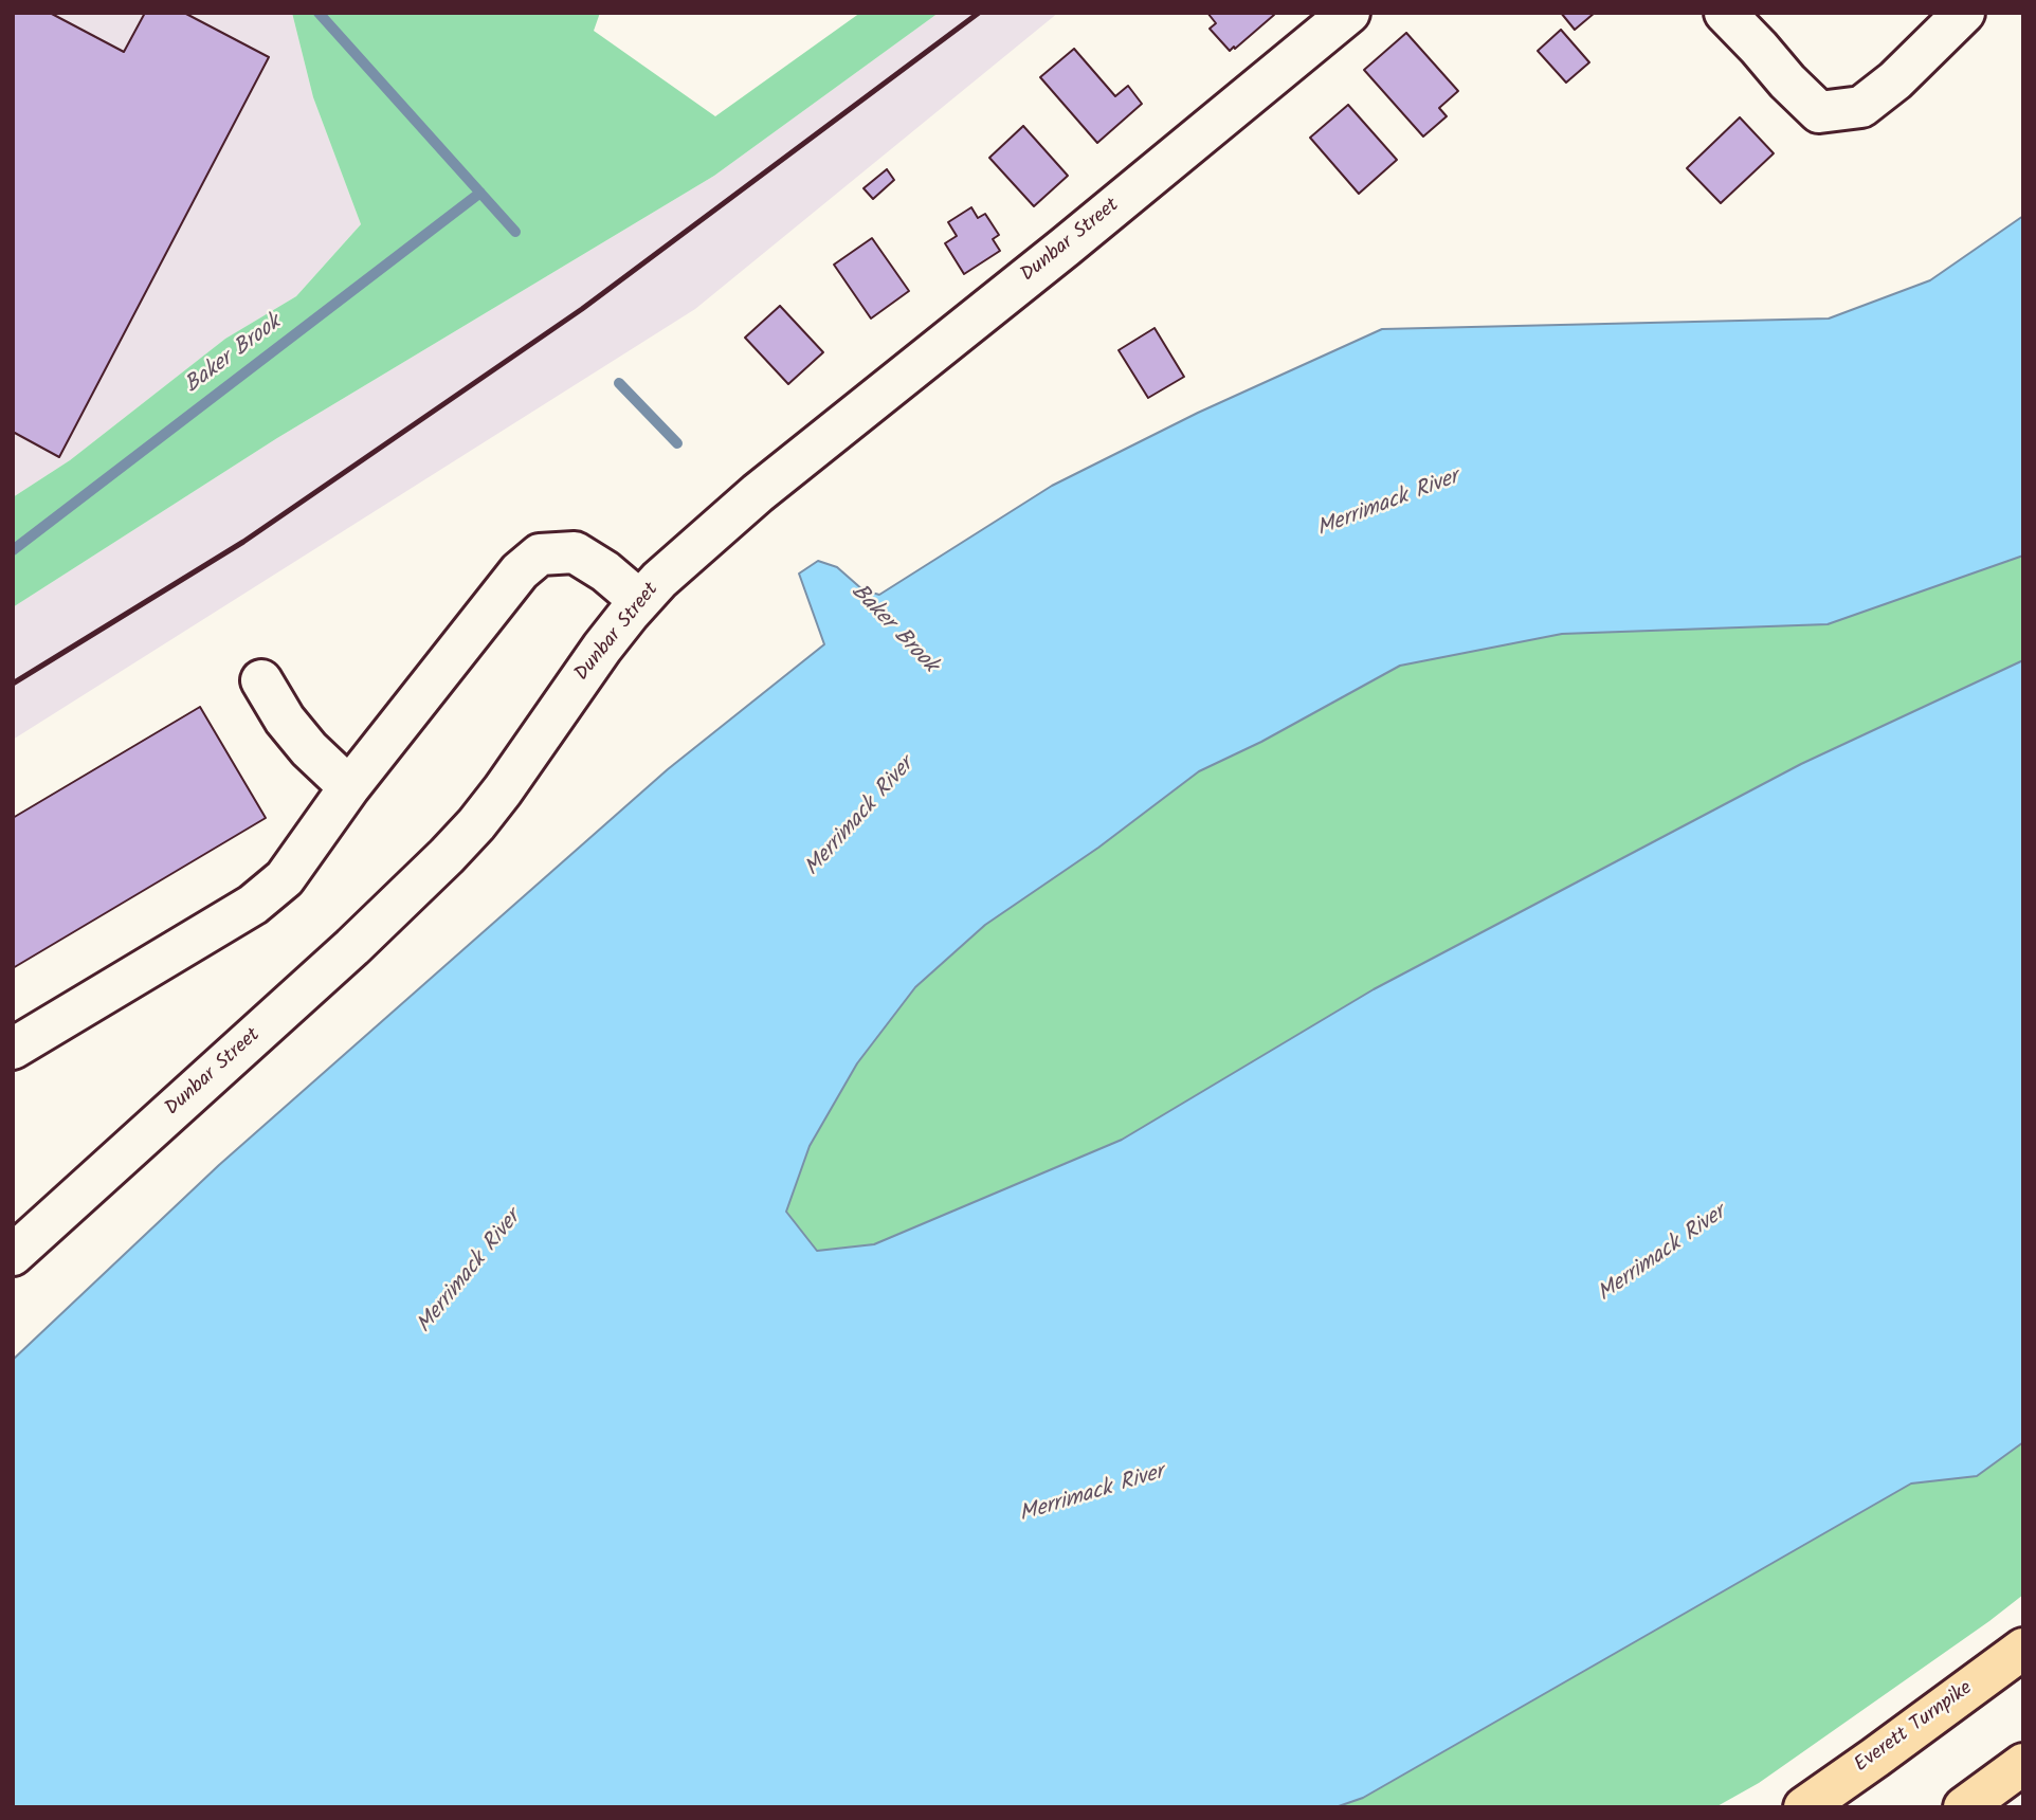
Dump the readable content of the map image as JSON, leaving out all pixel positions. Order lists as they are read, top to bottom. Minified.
{"streets":{"highway":["Everett Turnpike"],"street":["Dunbar Street"]},"water":["Baker Brook","Merrimack River"]}
